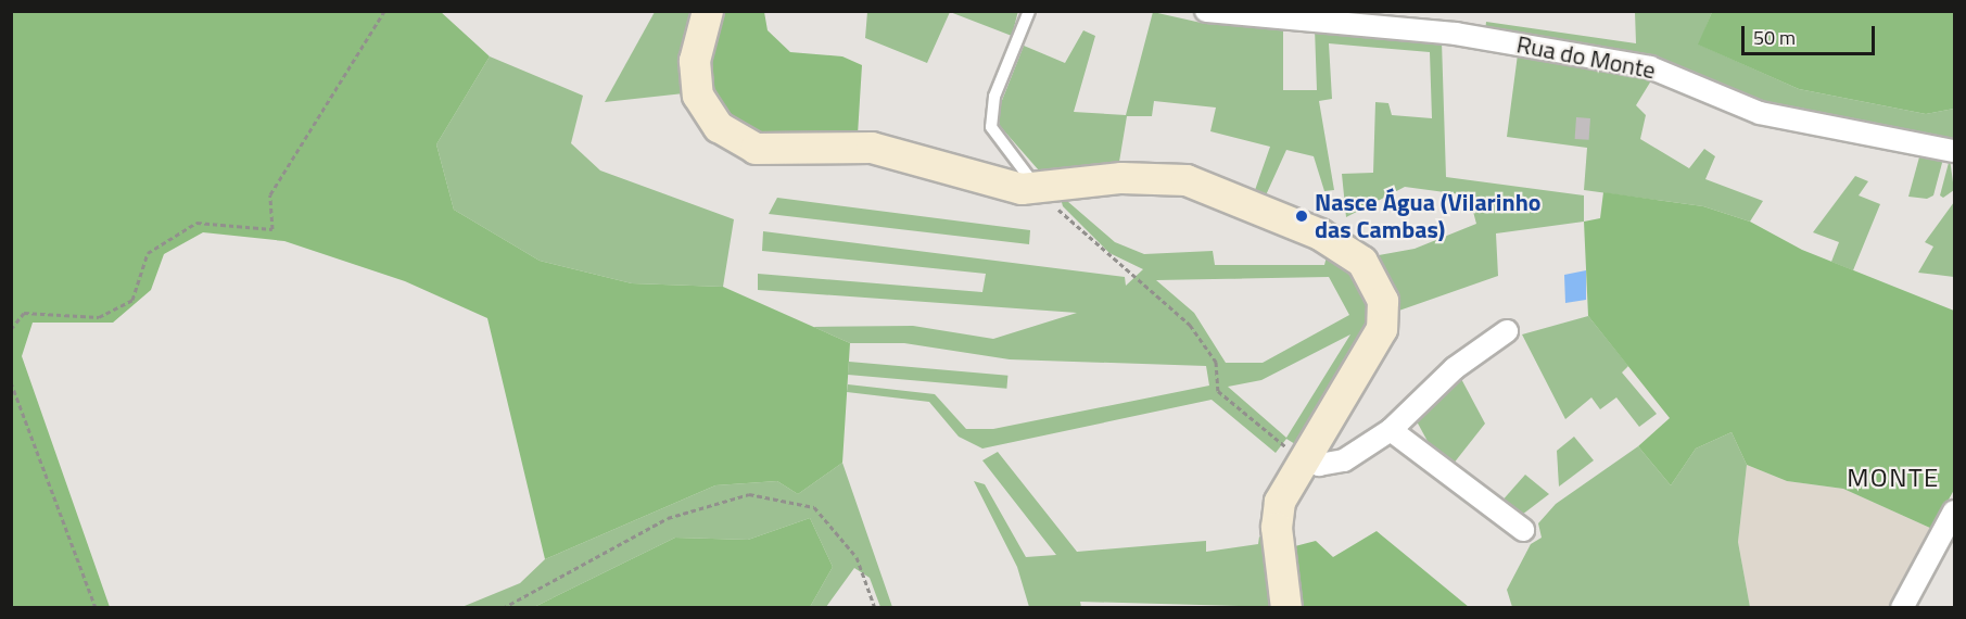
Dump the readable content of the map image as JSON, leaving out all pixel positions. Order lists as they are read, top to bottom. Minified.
{"streets":{"street":["Rua do Monte"]},"districts":["MONTE"],"places":["Nasce Água (Vilarinho das Cambas)"],"scale_bar":"50 m"}
